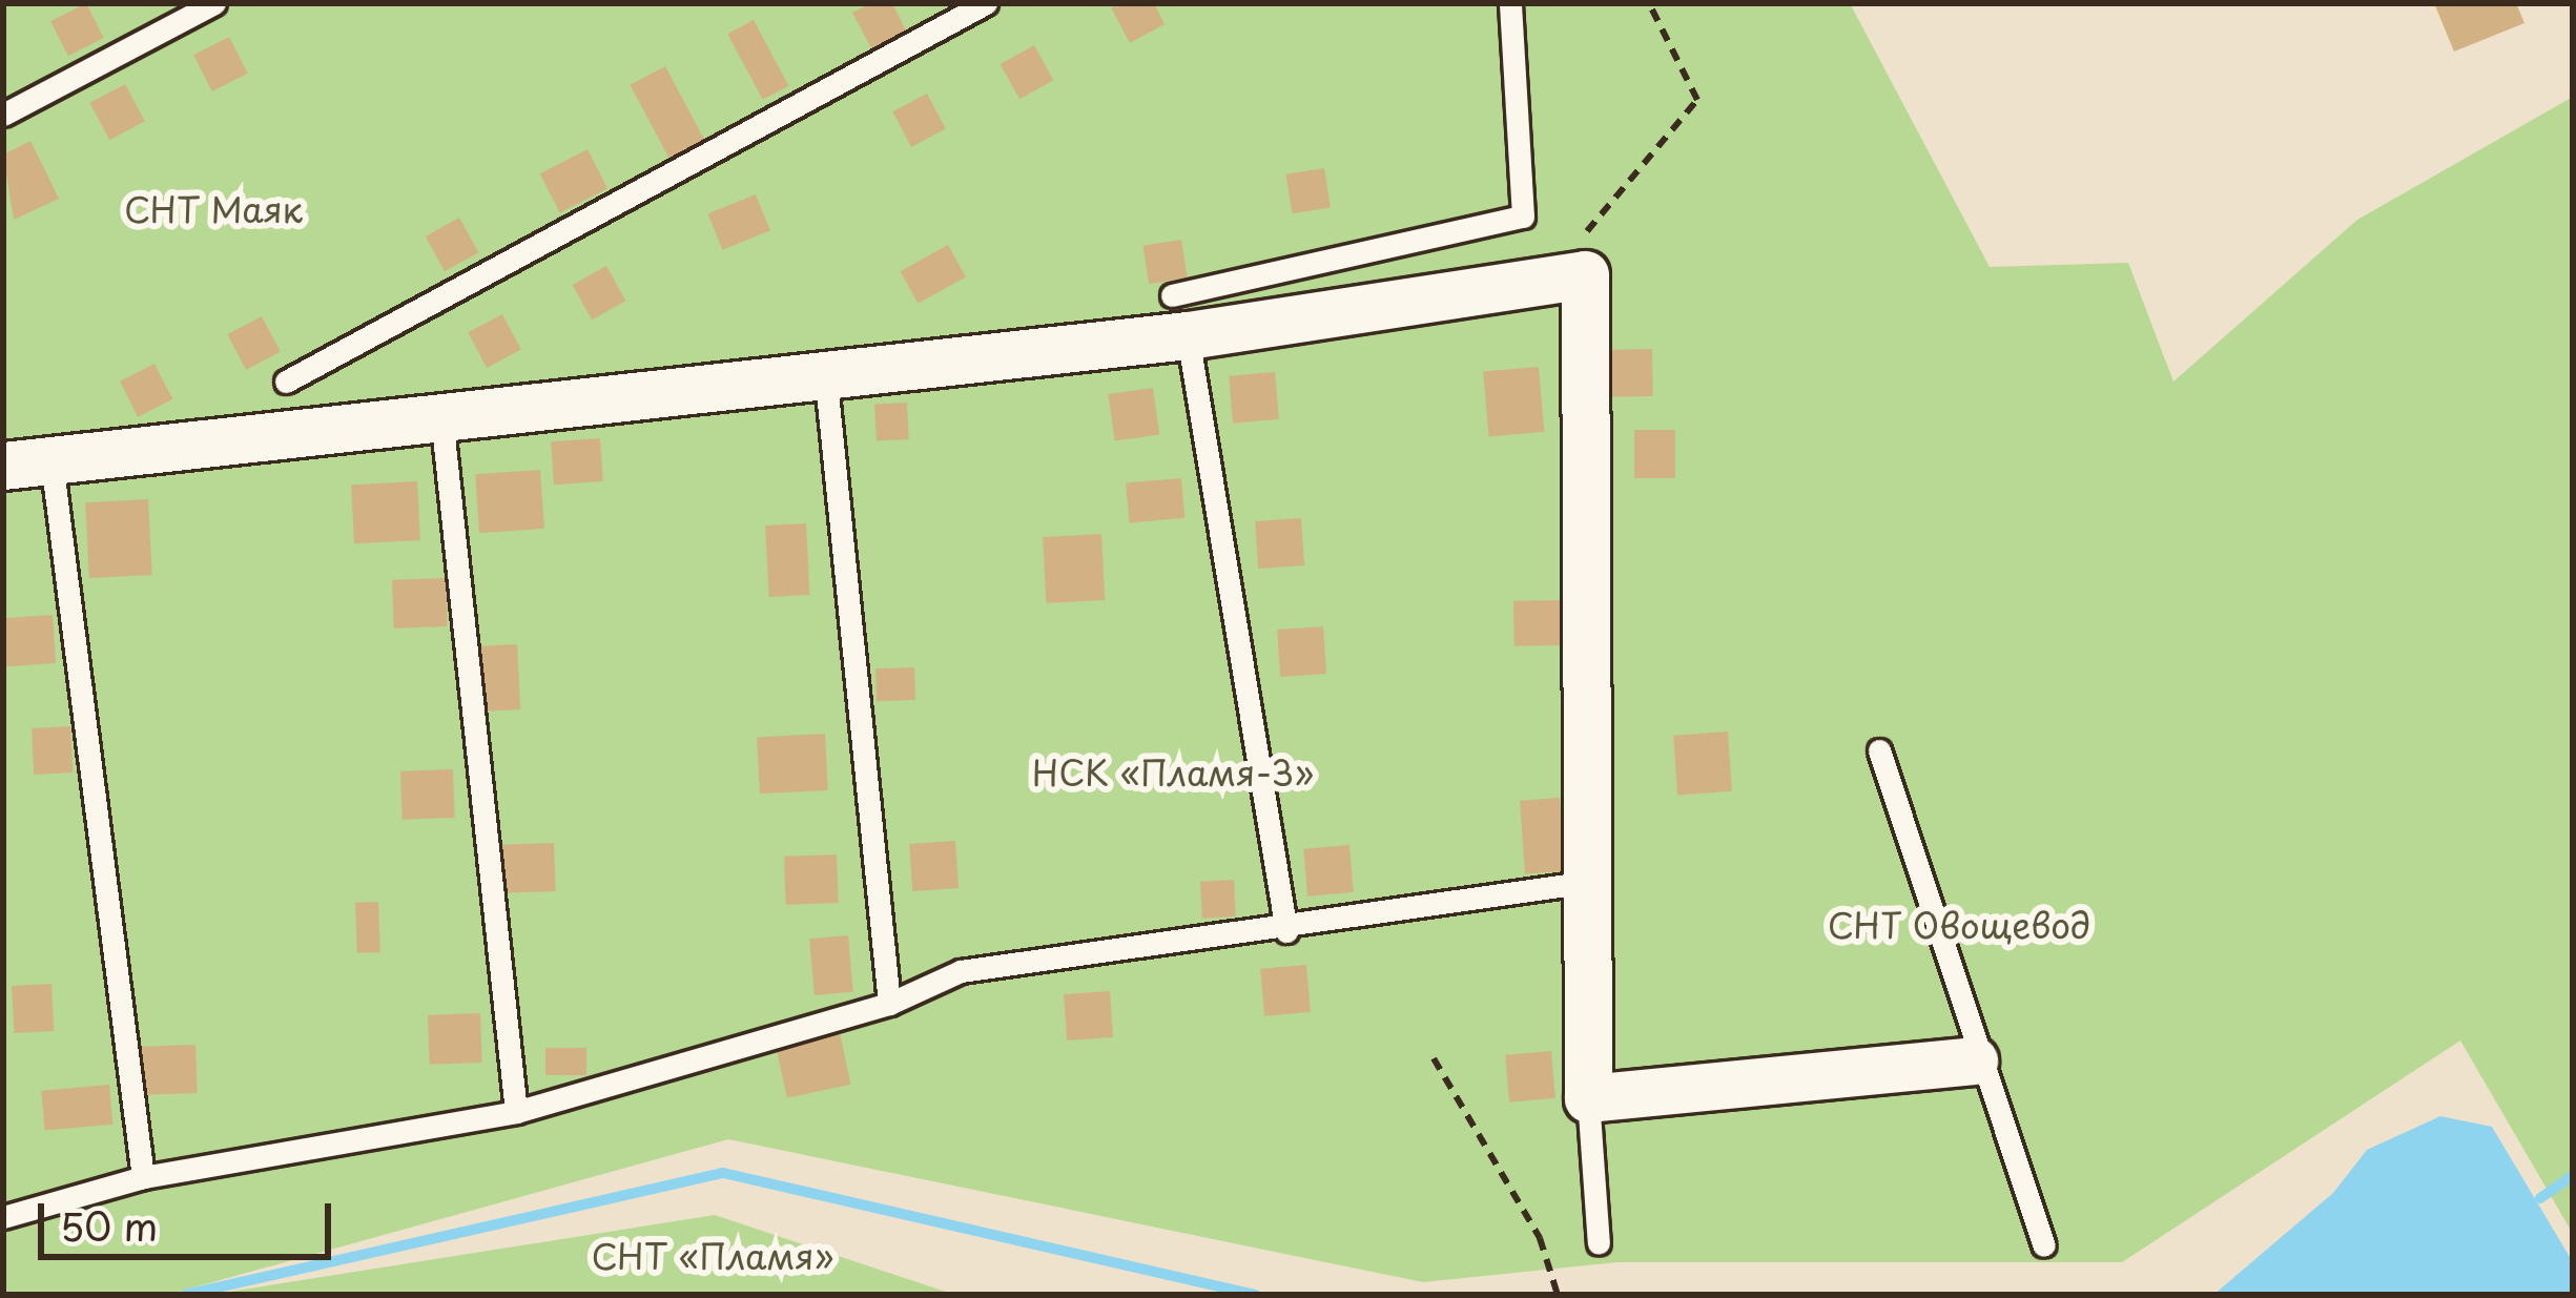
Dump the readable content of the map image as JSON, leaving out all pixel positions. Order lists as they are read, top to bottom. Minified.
{"parks":["СНТ Маяк","НСК «Пламя-3»","СНТ Овощевод","СНТ «Пламя»"],"scale_bar":"50 m"}
